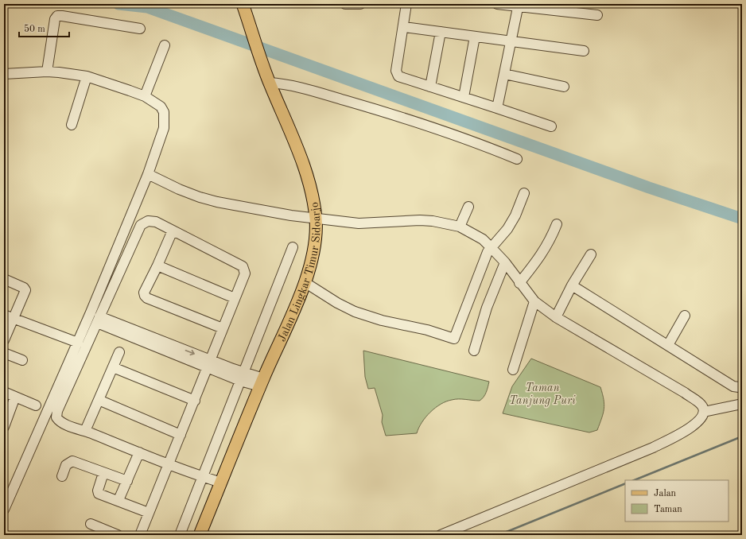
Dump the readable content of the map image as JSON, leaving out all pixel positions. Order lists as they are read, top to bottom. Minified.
{"streets":{"main road":["Jalan Lingkar Timur Sidoarjo"]},"parks":["Taman Tanjung Puri"],"legend":["Jalan","Taman"],"scale_bar":"50 m"}
